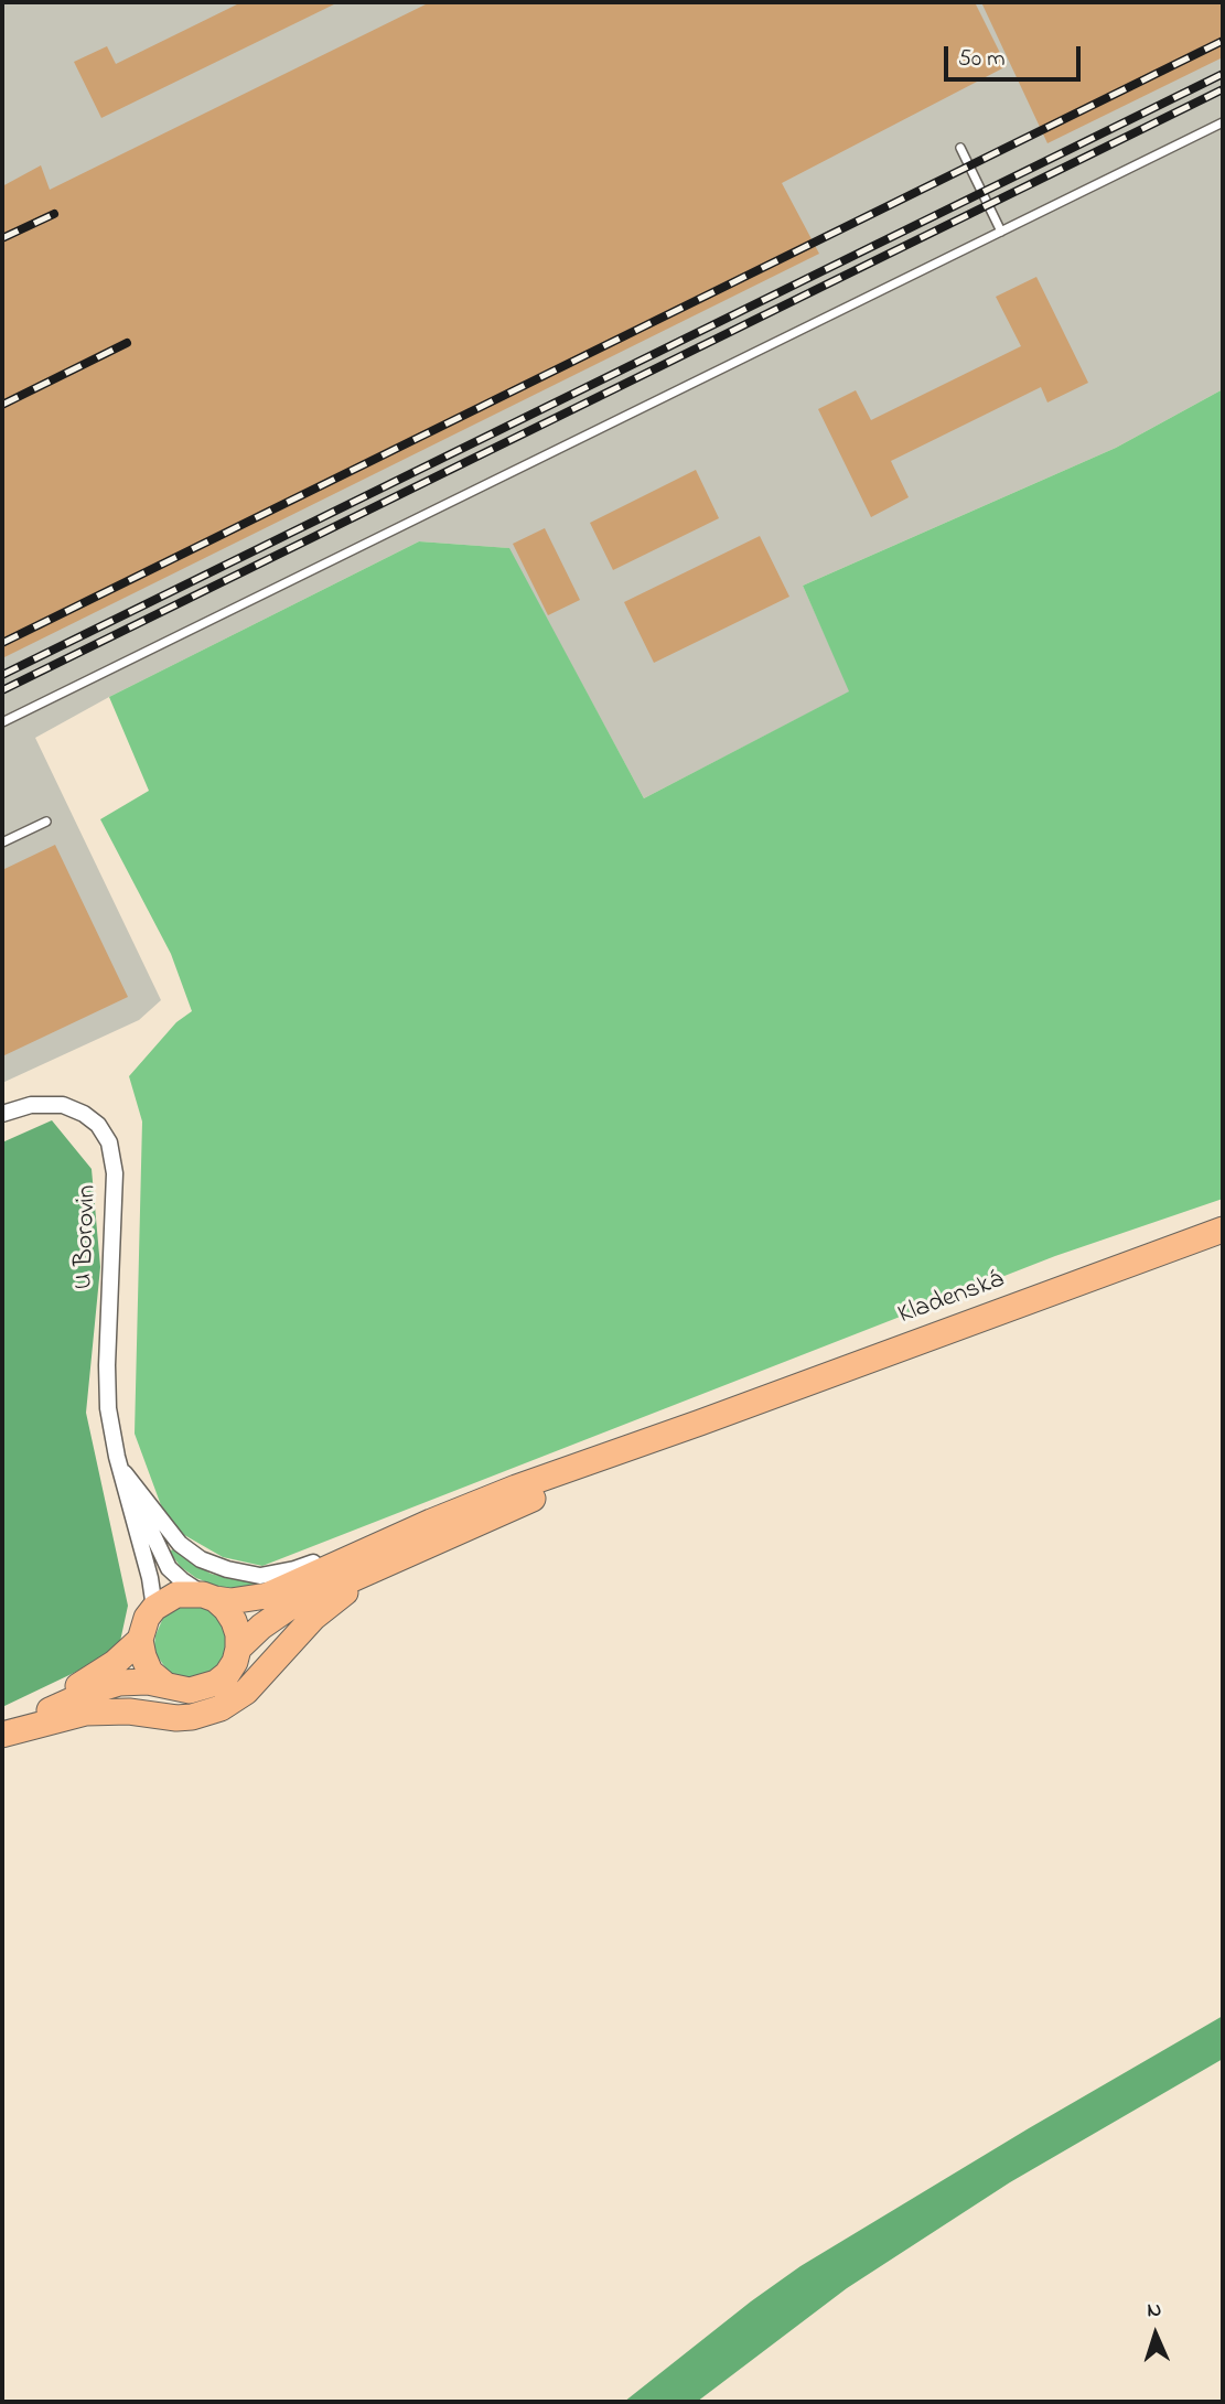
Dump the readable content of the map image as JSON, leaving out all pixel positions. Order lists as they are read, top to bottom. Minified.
{"streets":{"main road":["Kladenská"],"street":["U Borovin"]},"scale_bar":"50 m","north":"top"}
